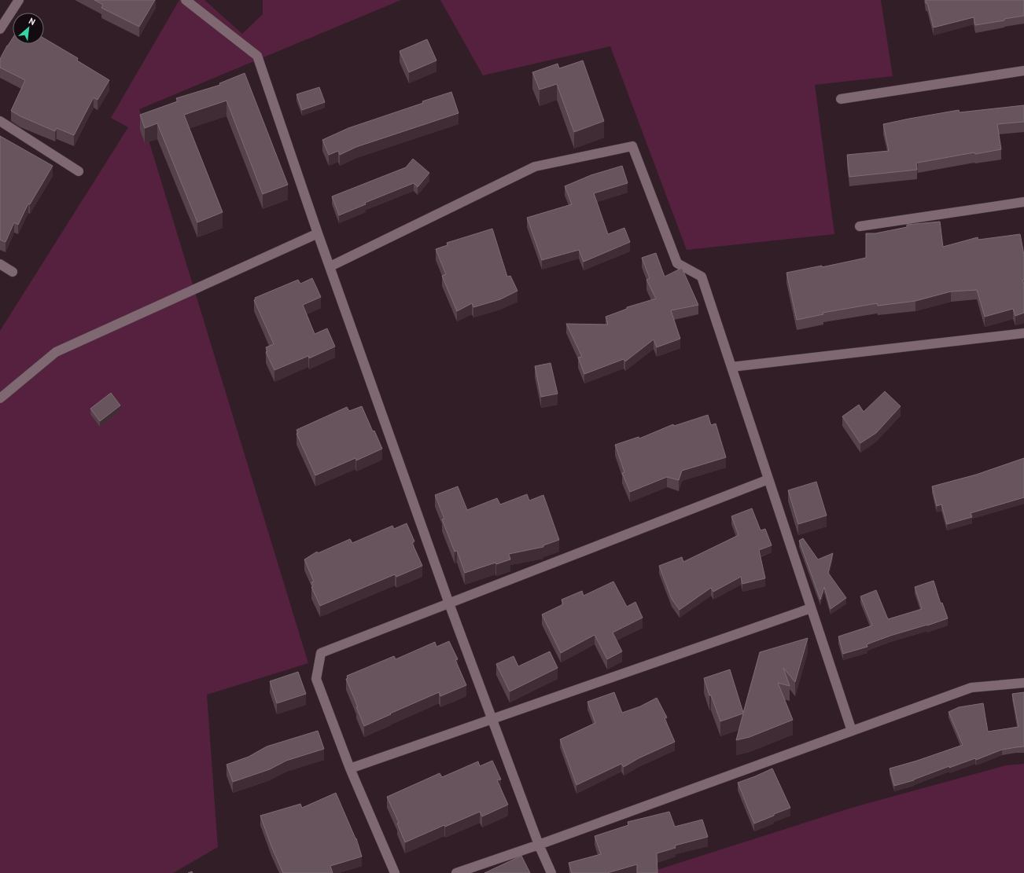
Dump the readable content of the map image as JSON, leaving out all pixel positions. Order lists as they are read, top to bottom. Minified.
{"north":"top right"}
